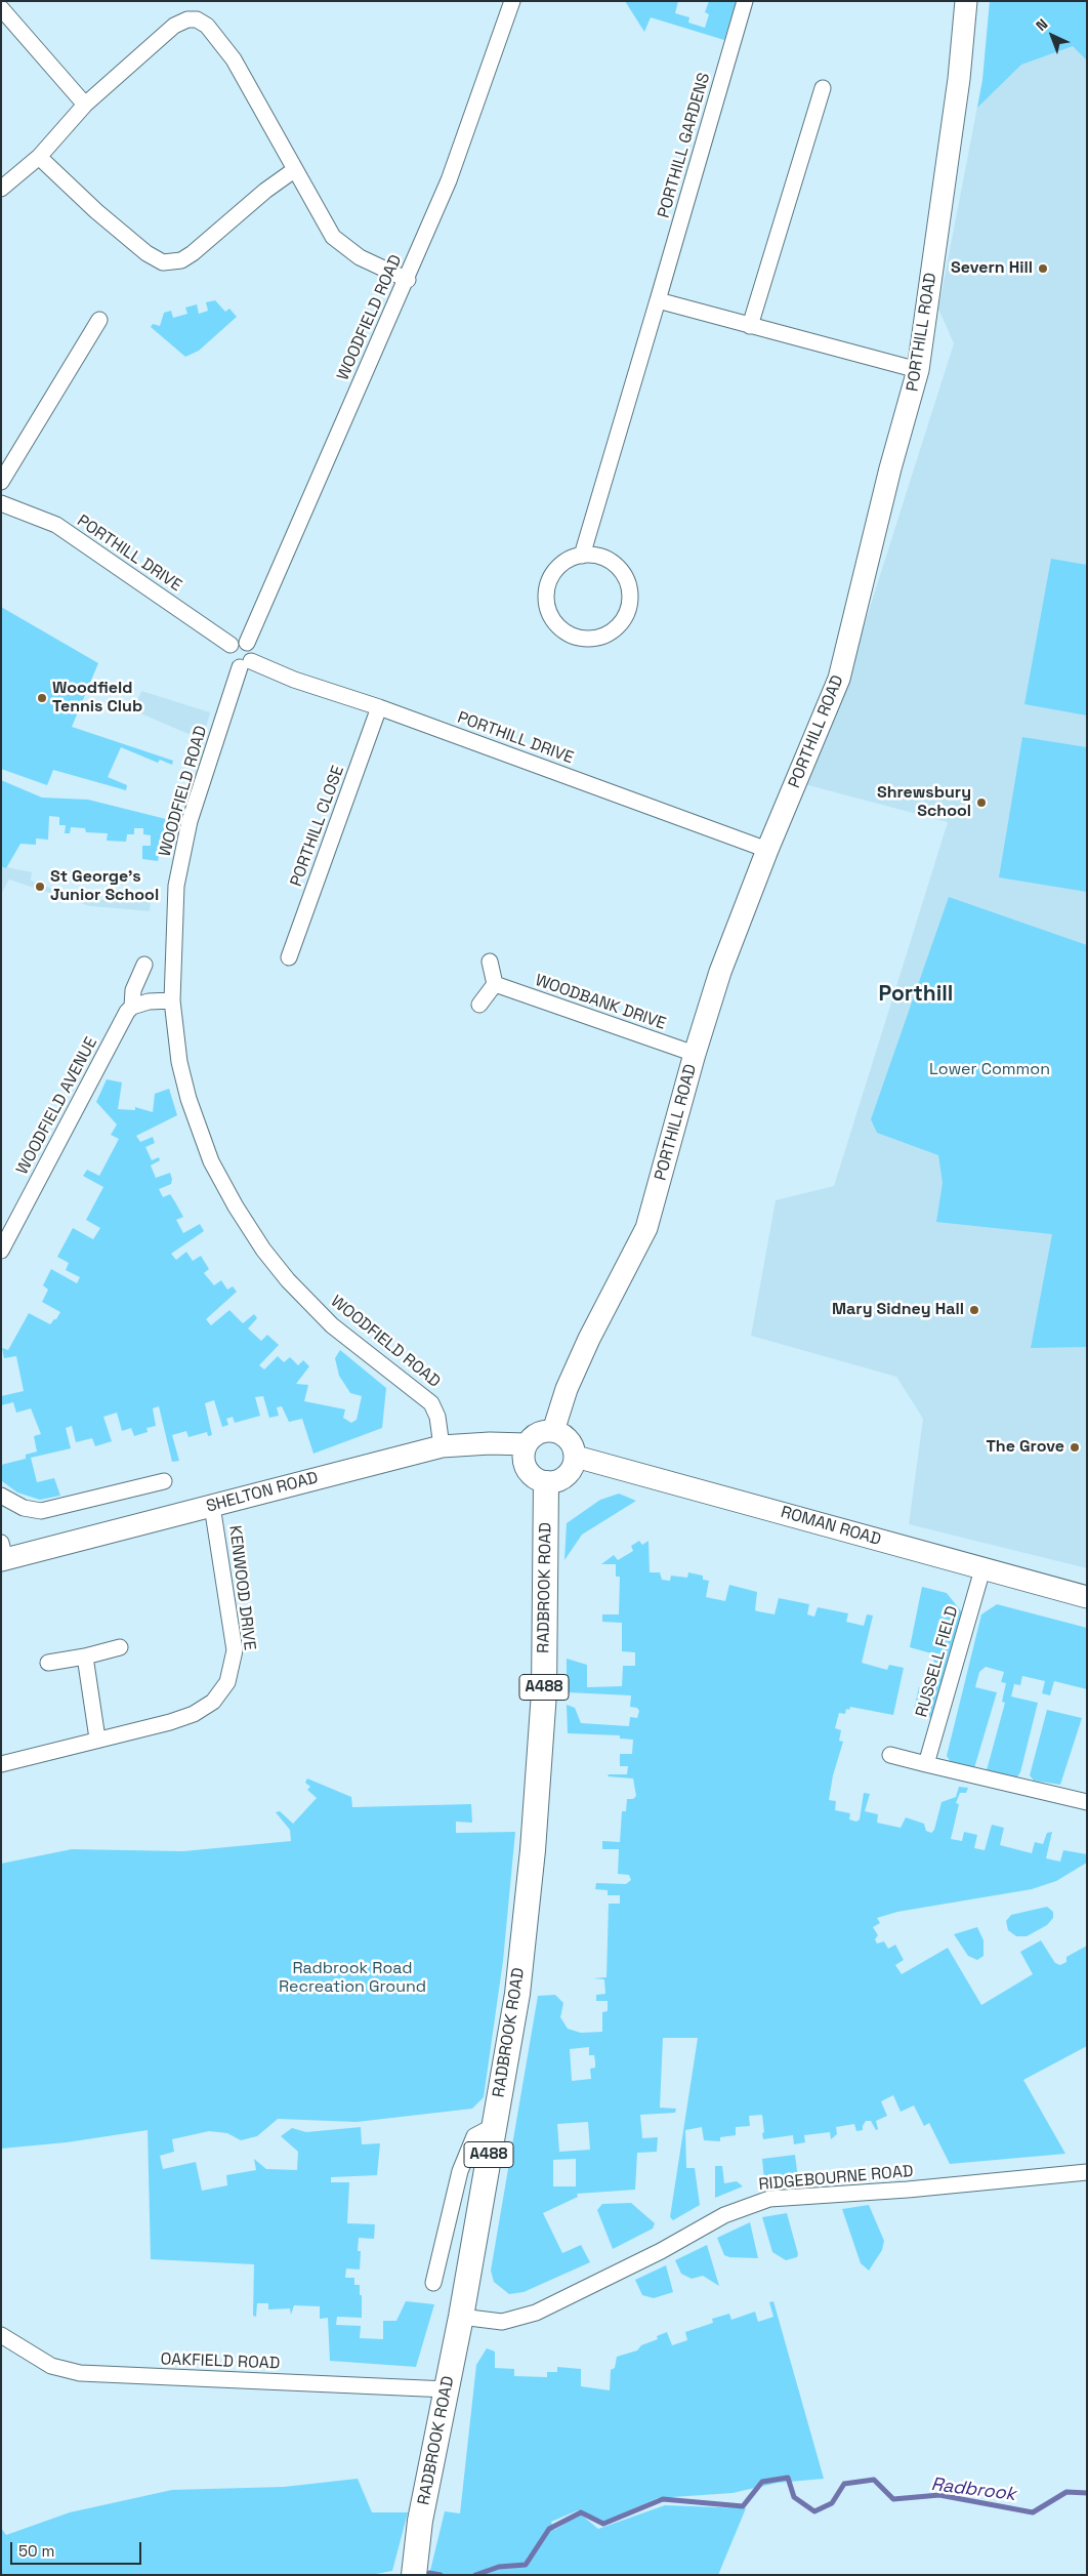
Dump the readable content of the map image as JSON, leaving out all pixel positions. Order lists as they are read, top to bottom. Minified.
{"streets":{"main road":["RADBROOK ROAD","A488"],"street":["PORTHILL GARDENS","WOODFIELD ROAD","PORTHILL ROAD","PORTHILL DRIVE","PORTHILL CLOSE","WOODBANK DRIVE","WOODFIELD AVENUE","SHELTON ROAD","ROMAN ROAD","KENWOOD DRIVE","RUSSELL FIELD","RIDGEBOURNE ROAD","OAKFIELD ROAD"]},"crossings":[["WOODFIELD ROAD","PORTHILL DRIVE"],["WOODFIELD ROAD","SHELTON ROAD"],["PORTHILL ROAD","PORTHILL DRIVE"],["PORTHILL ROAD","WOODBANK DRIVE"],["PORTHILL ROAD","SHELTON ROAD"],["PORTHILL ROAD","ROMAN ROAD"],["PORTHILL ROAD","RADBROOK ROAD"],["PORTHILL DRIVE","PORTHILL CLOSE"],["SHELTON ROAD","ROMAN ROAD"],["SHELTON ROAD","KENWOOD DRIVE"],["SHELTON ROAD","RADBROOK ROAD"],["ROMAN ROAD","RADBROOK ROAD"],["ROMAN ROAD","RUSSELL FIELD"],["RADBROOK ROAD","RIDGEBOURNE ROAD"],["RADBROOK ROAD","OAKFIELD ROAD"]],"districts":["Porthill"],"water":["Radbrook"],"parks":["Lower Common","Radbrook Road Recreation Ground"],"places":["Severn Hill","Woodfield Tennis Club","Shrewsbury School","St George's Junior School","Mary Sidney Hall","The Grove"],"scale_bar":"50 m","north":"top left"}
